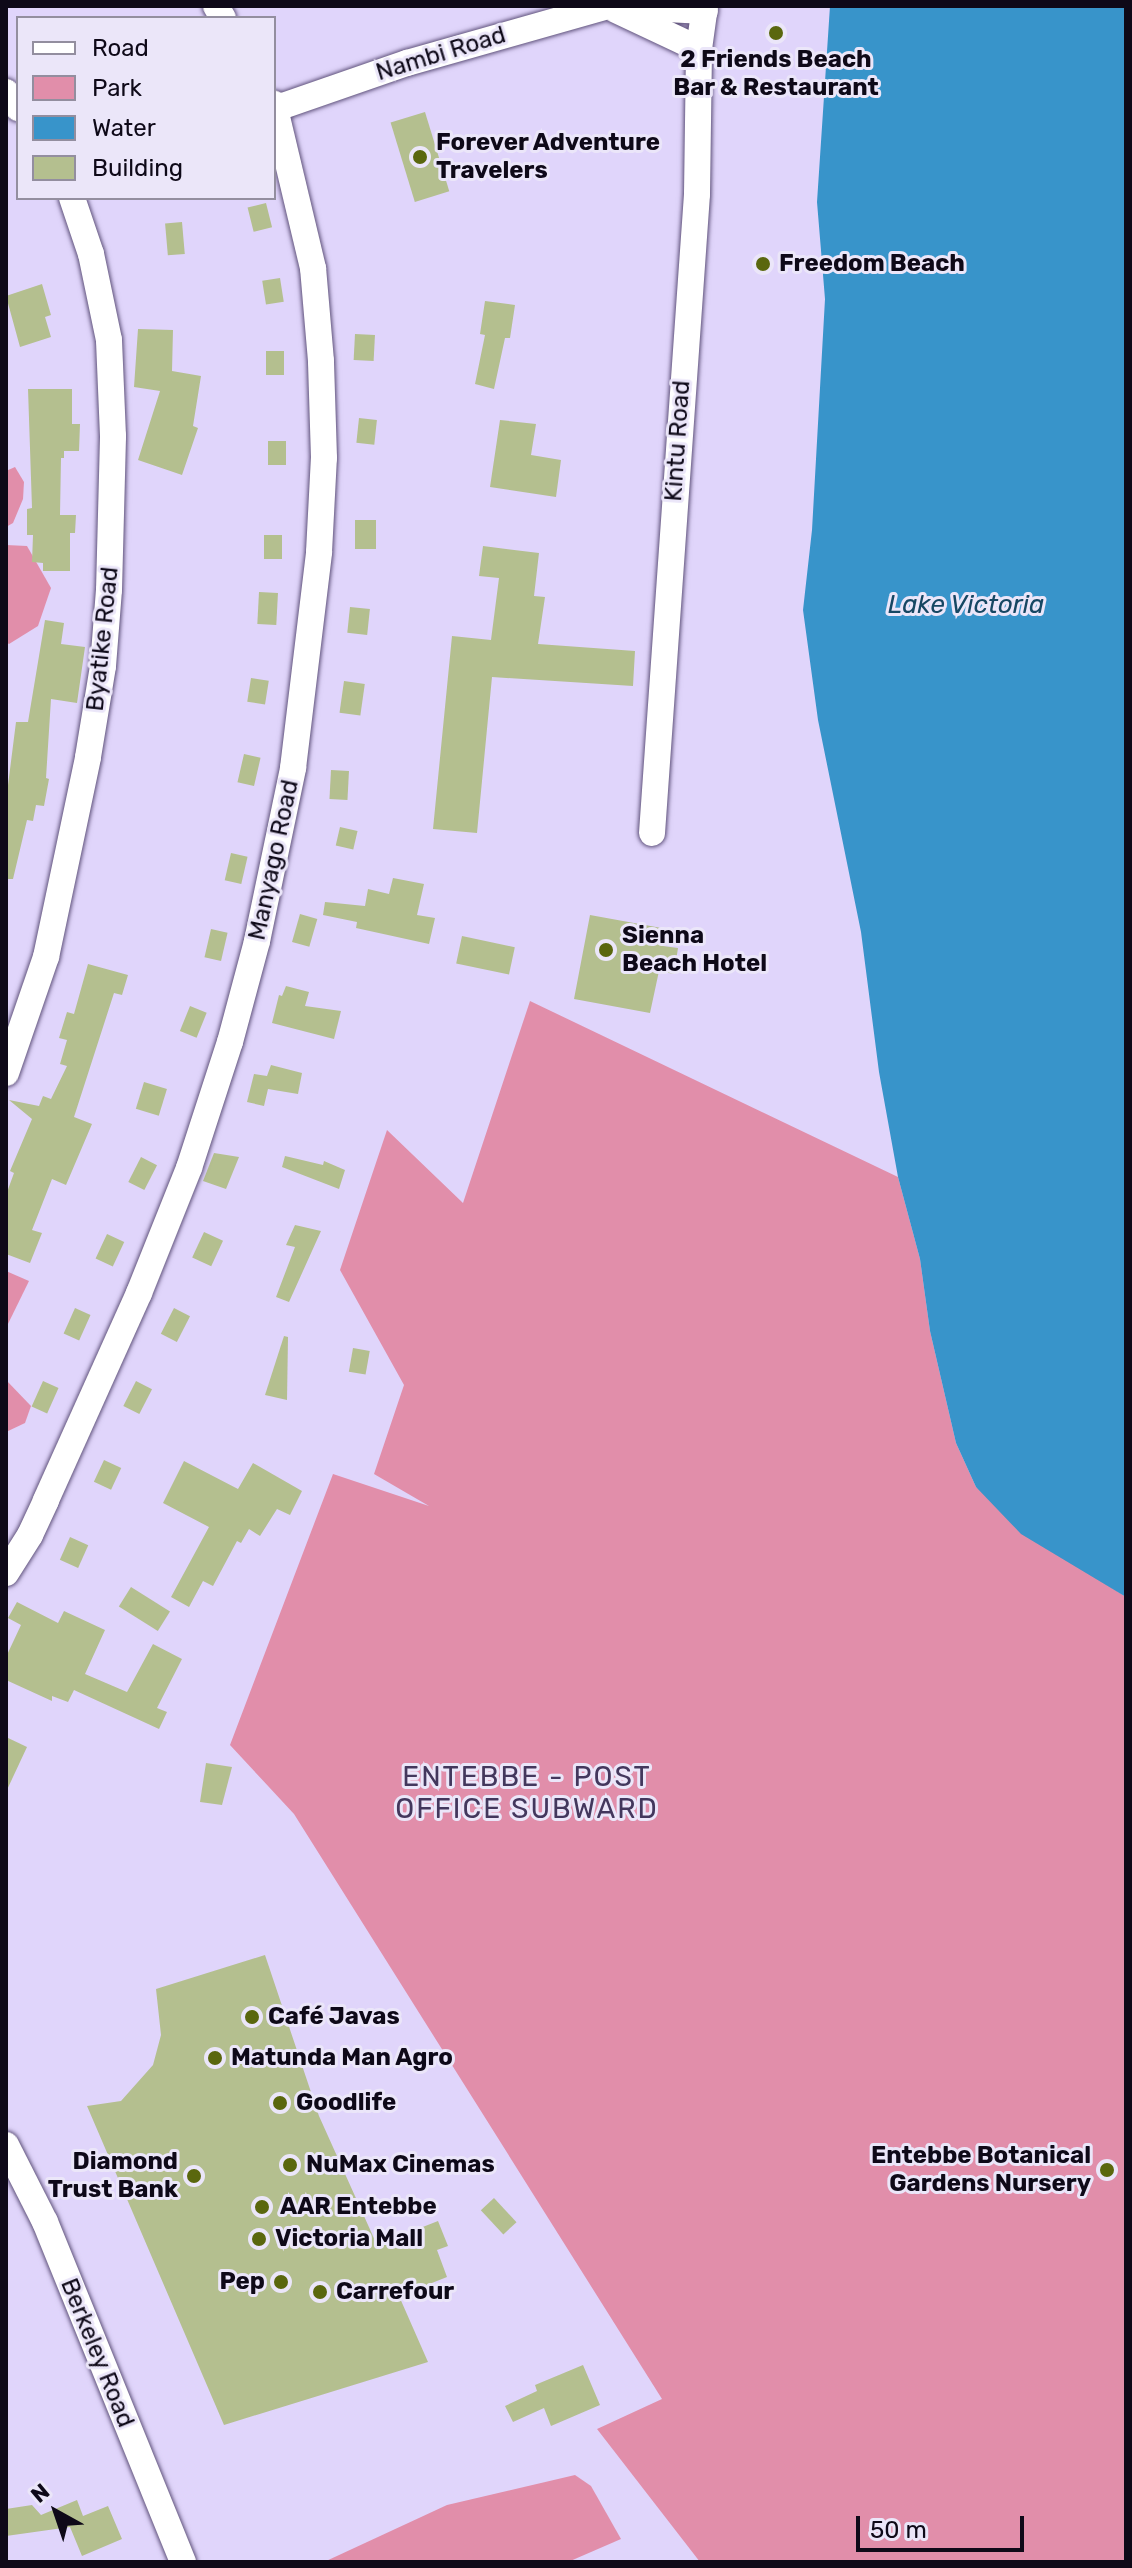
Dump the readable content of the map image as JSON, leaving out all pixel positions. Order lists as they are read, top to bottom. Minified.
{"streets":{"street":["Nambi Road","Kintu Road","Byatike Road","Manyago Road","Berkeley Road"]},"crossings":[["Nambi Road","Kintu Road"]],"districts":["ENTEBBE - POST OFFICE SUBWARD"],"water":["Lake Victoria"],"places":["2 Friends Beach Bar & Restaurant","Forever Adventure Travelers","Freedom Beach","Sienna Beach Hotel","Café Javas","Matunda Man Agro","Goodlife","NuMax Cinemas","Entebbe Botanical Gardens Nursery","Diamond Trust Bank","AAR Entebbe","Victoria Mall","Pep","Carrefour"],"legend":["Road","Park","Water","Building"],"scale_bar":"50 m","north":"top left"}
